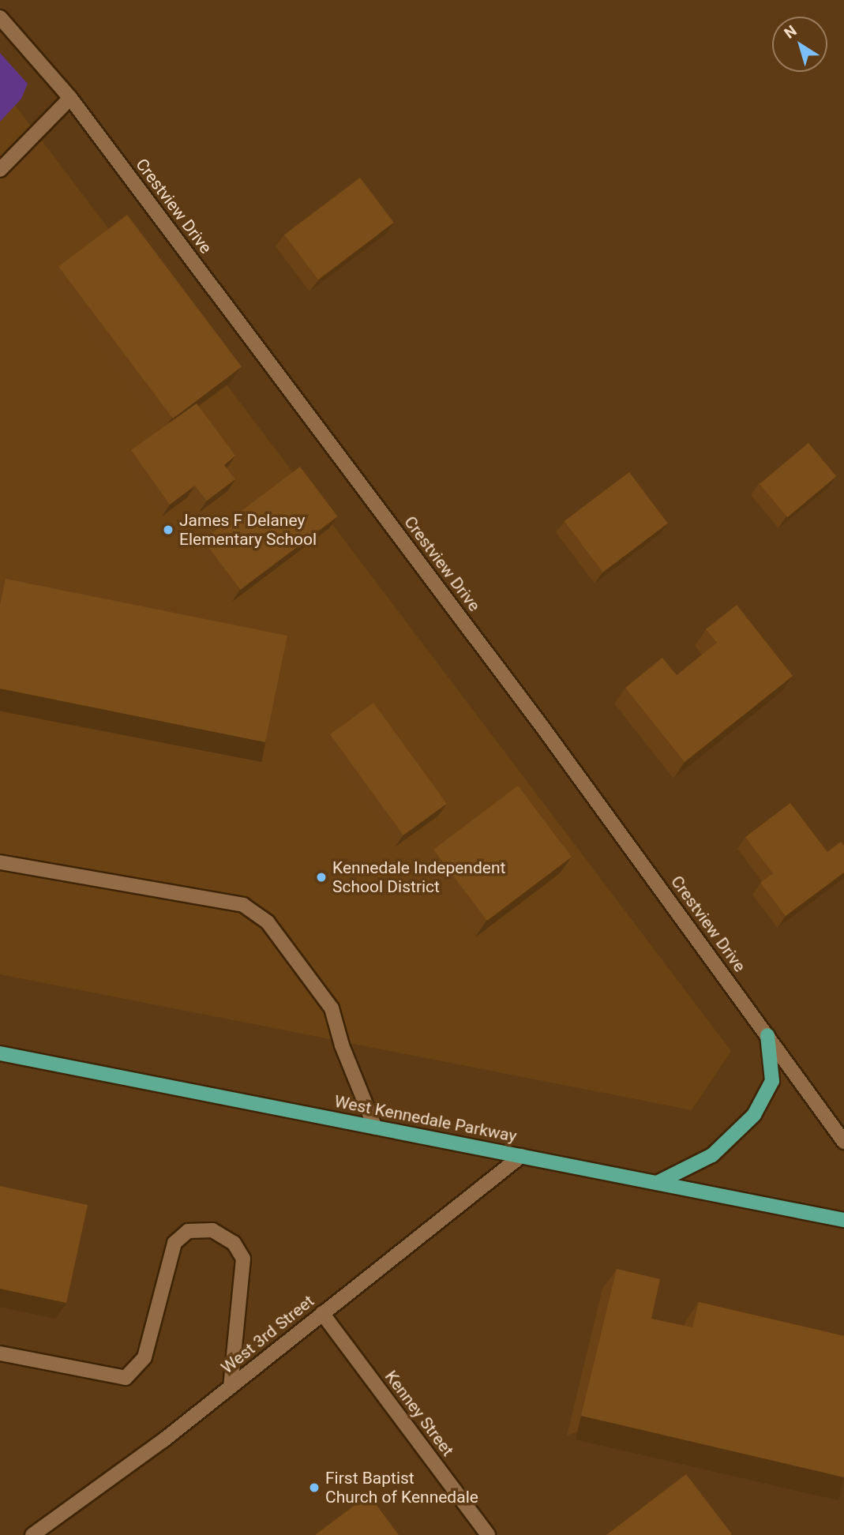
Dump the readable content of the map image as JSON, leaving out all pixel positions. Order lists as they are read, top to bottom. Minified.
{"streets":{"main road":["West Kennedale Parkway"],"street":["Crestview Drive","West 3rd Street","Kenney Street"]},"crossings":[["West Kennedale Parkway","West 3rd Street"],["West 3rd Street","Kenney Street"]],"places":["James F Delaney Elementary School","Kennedale Independent School District","First Baptist Church of Kennedale"],"north":"top left"}
